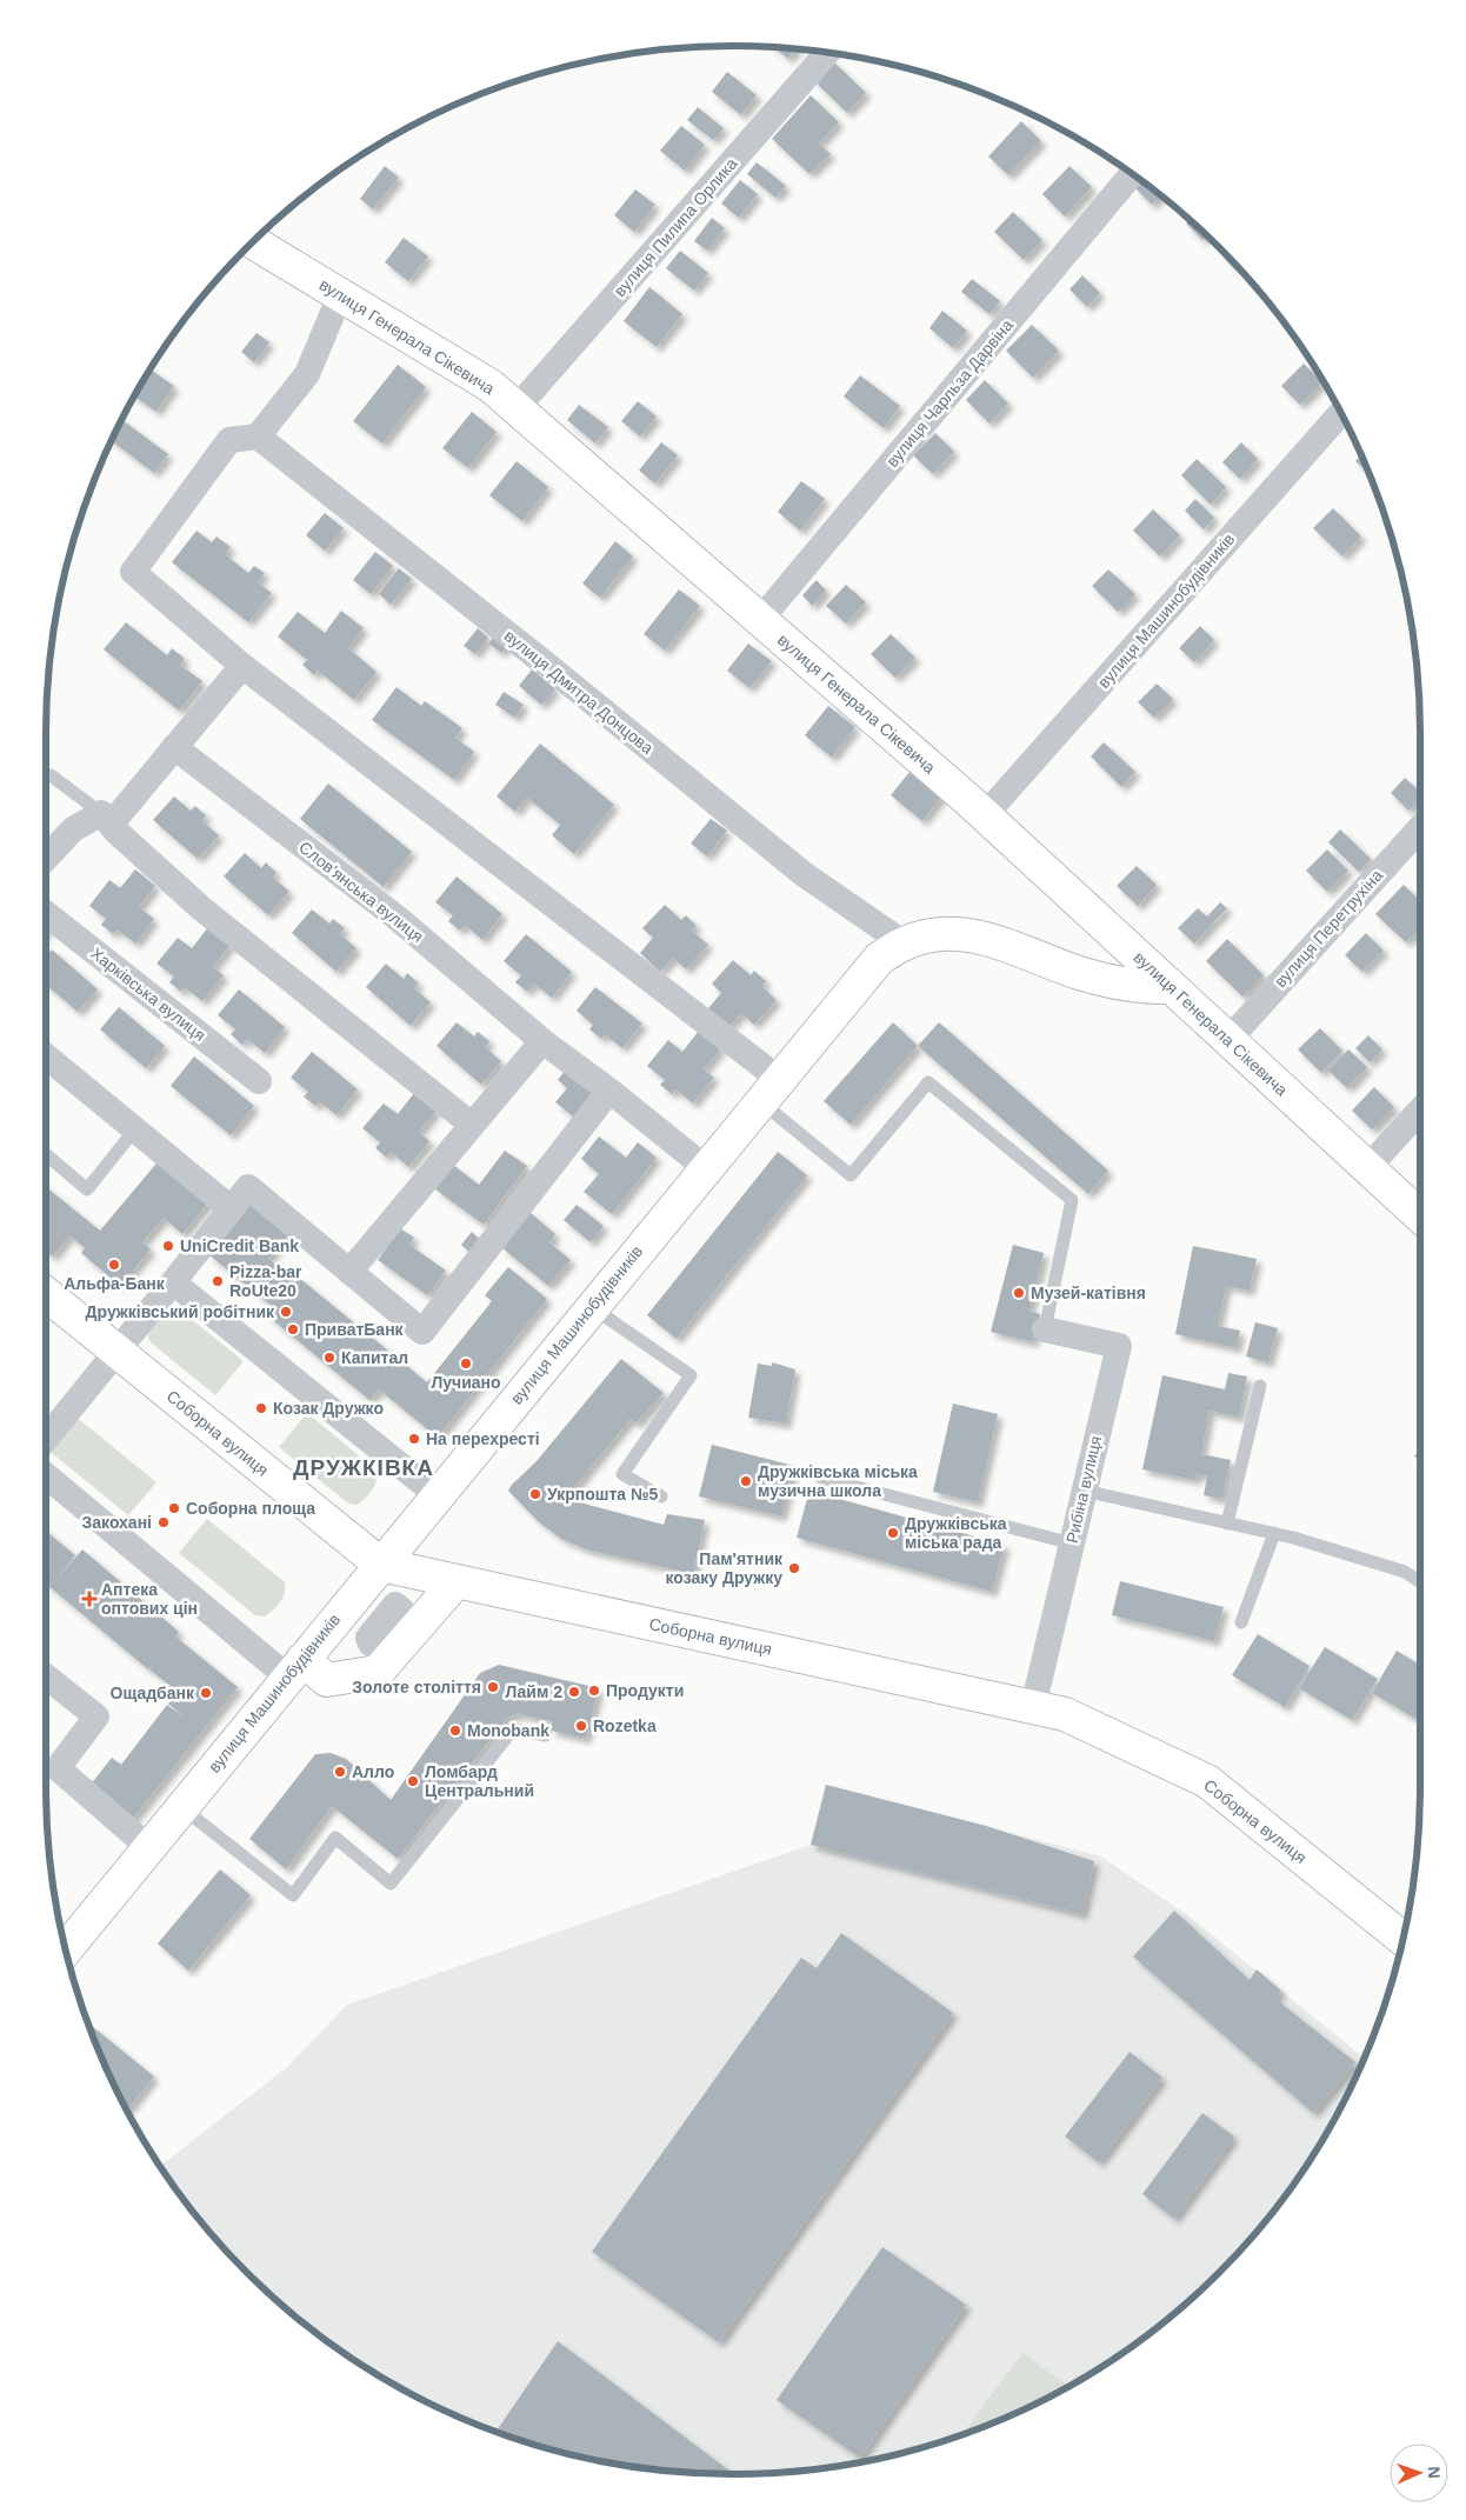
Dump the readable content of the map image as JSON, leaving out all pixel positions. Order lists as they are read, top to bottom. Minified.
{"streets":{"street":["вулиця Пилипа Орлика","вулиця Генерала Сікевича","вулиця Чарльза Дарвіна","вулиця Машинобудівників","вулиця Дмитра Донцова","Слов'янська вулиця","вулиця Перетрухіна","Харківська вулиця","Соборна вулиця","Рибіна вулиця"]},"crossings":[["вулиця Пилипа Орлика","вулиця Генерала Сікевича"],["вулиця Генерала Сікевича","вулиця Чарльза Дарвіна"],["вулиця Генерала Сікевича","вулиця Машинобудівників"],["вулиця Генерала Сікевича","вулиця Перетрухіна"],["вулиця Машинобудівників","вулиця Дмитра Донцова"],["вулиця Машинобудівників","Слов'янська вулиця"],["вулиця Машинобудівників","Соборна вулиця"],["Соборна вулиця","Рибіна вулиця"]],"districts":["ДРУЖКІВКА"],"places":{"other":["UniCredit Bank","Альфа-Банк","Pizza-bar RoUte20","Музей-катівня","Дружківський робітник","ПриватБанк","Капитал","Лучиано","Козак Дружко","На перехресті","Дружківська міська музична школа","Укрпошта №5","Соборна площа","Закохані","Дружківська міська рада","Пам'ятник козаку Дружку","Золоте століття","Продукти","Лайм 2","Ощадбанк","Rozetka","Monobank","Алло","Ломбард Центральний"],"health":["Аптека оптових цін"]},"north":"right"}
